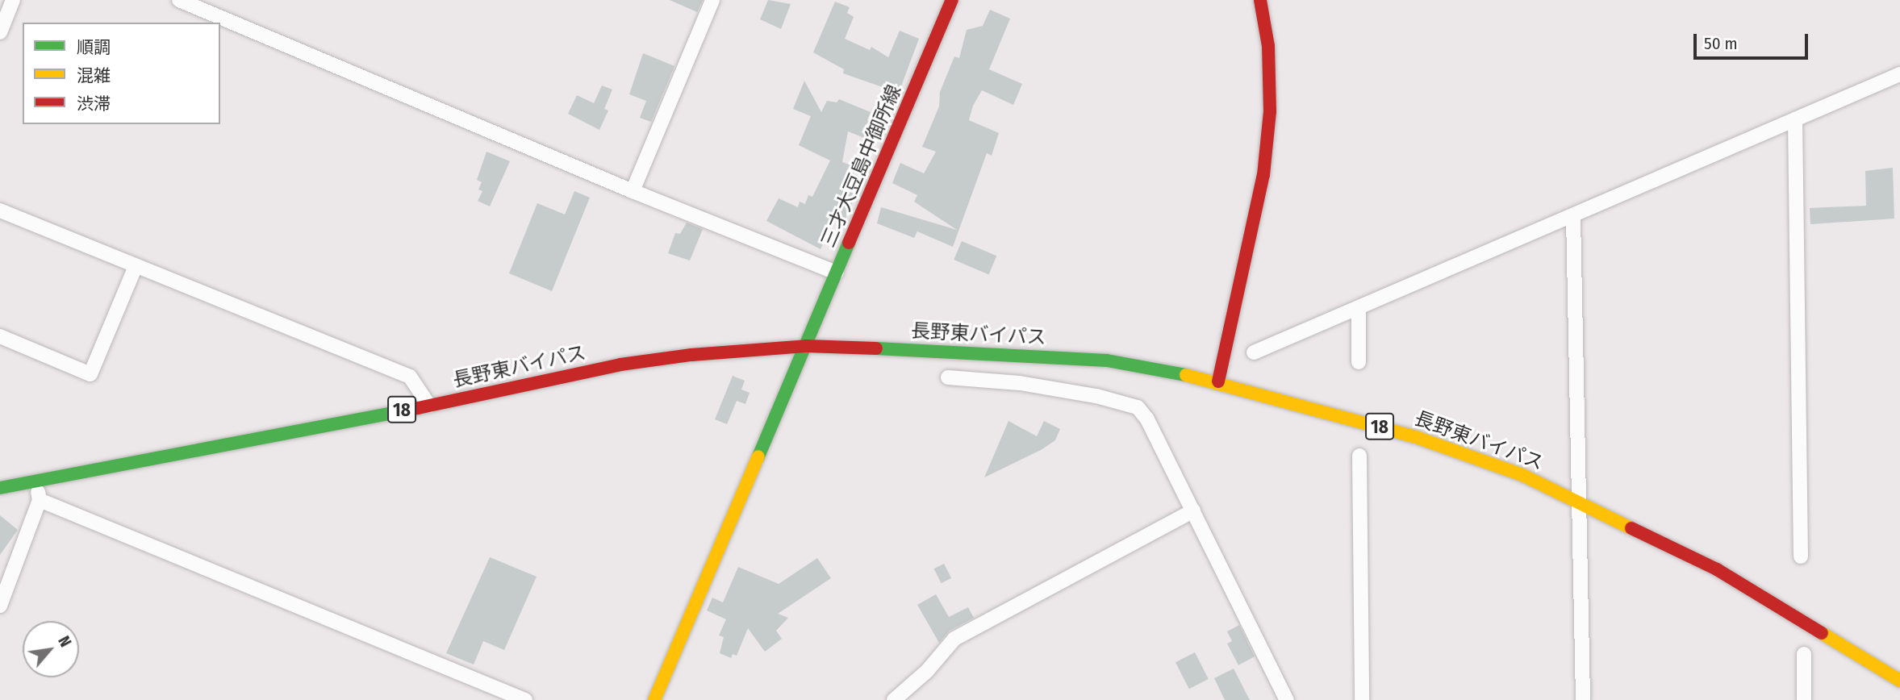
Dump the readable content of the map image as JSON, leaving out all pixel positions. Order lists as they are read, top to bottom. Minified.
{"streets":{"main road":["三才大豆島中御所線","長野東バイパス","18"]},"crossings":[["三才大豆島中御所線","長野東バイパス"]],"legend":["順調","混雑","渋滞"],"scale_bar":"50 m","north":"top right"}
